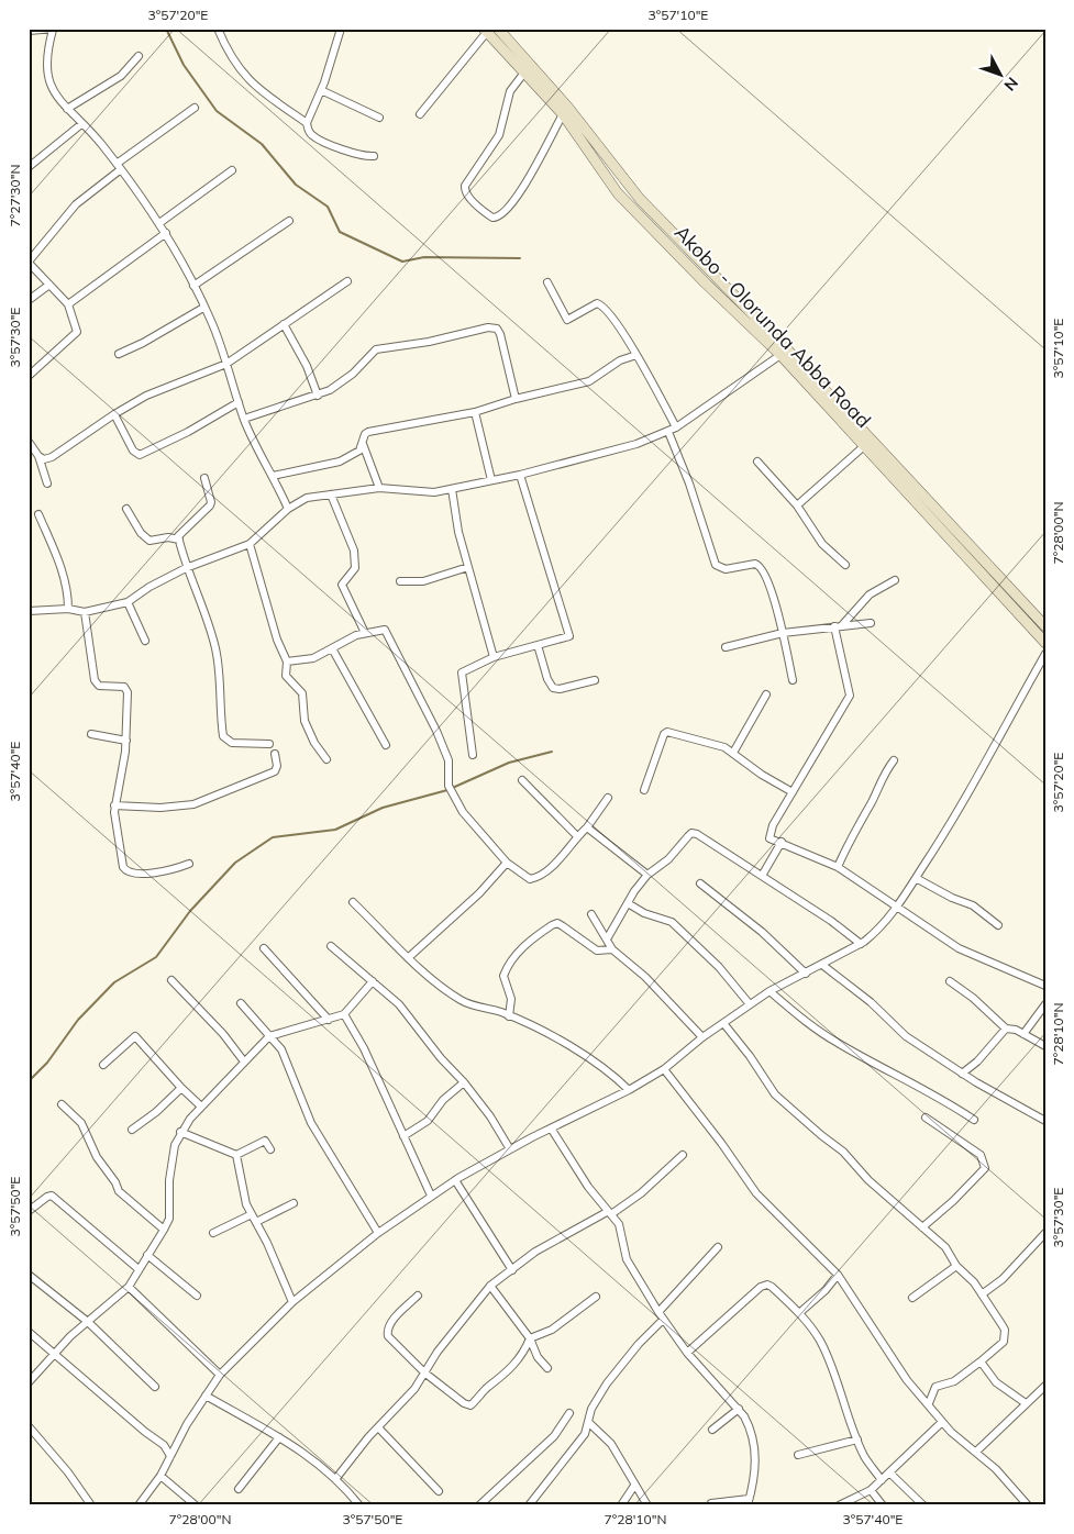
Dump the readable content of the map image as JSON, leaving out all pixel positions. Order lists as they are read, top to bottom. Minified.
{"streets":{"main road":["Akobo - Olorunda Abba Road"]},"north":"bottom right","coordinates":["3°57'20\"E","3°57'10\"E","7°27'30\"N","3°57'30\"E","7°28'00\"N","3°57'40\"E","7°28'10\"N","3°57'50\"E"]}
